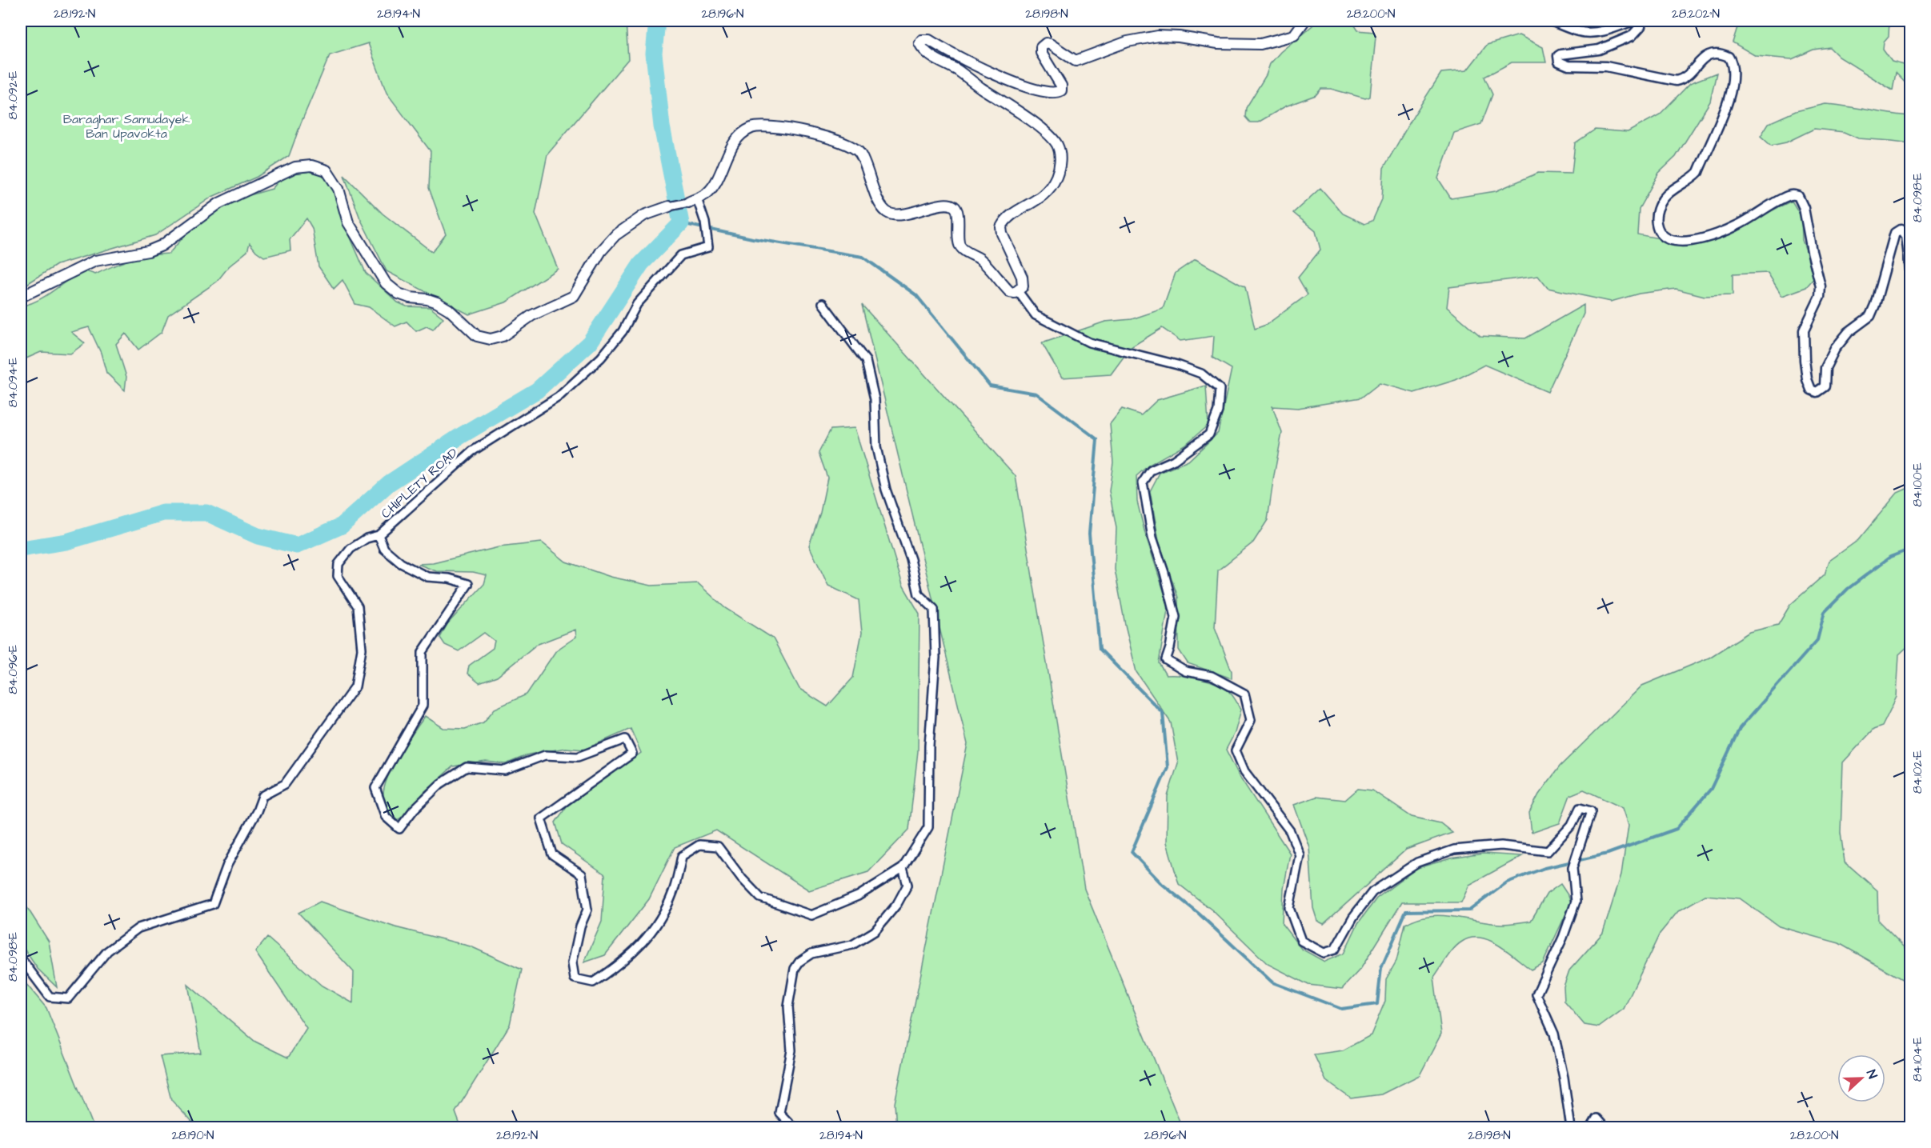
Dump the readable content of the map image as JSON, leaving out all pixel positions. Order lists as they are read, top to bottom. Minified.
{"streets":{"street":["CHIPLETY ROAD"]},"parks":["Baraghar Samudayek Ban Upavokta"],"north":"right","coordinates":["28.192°N","28.194°N","28.196°N","28.198°N","28.200°N","28.202°N","84.092°E","84.098°E","84.094°E","84.100°E","84.096°E","84.102°E","84.104°E","28.190°N"]}
